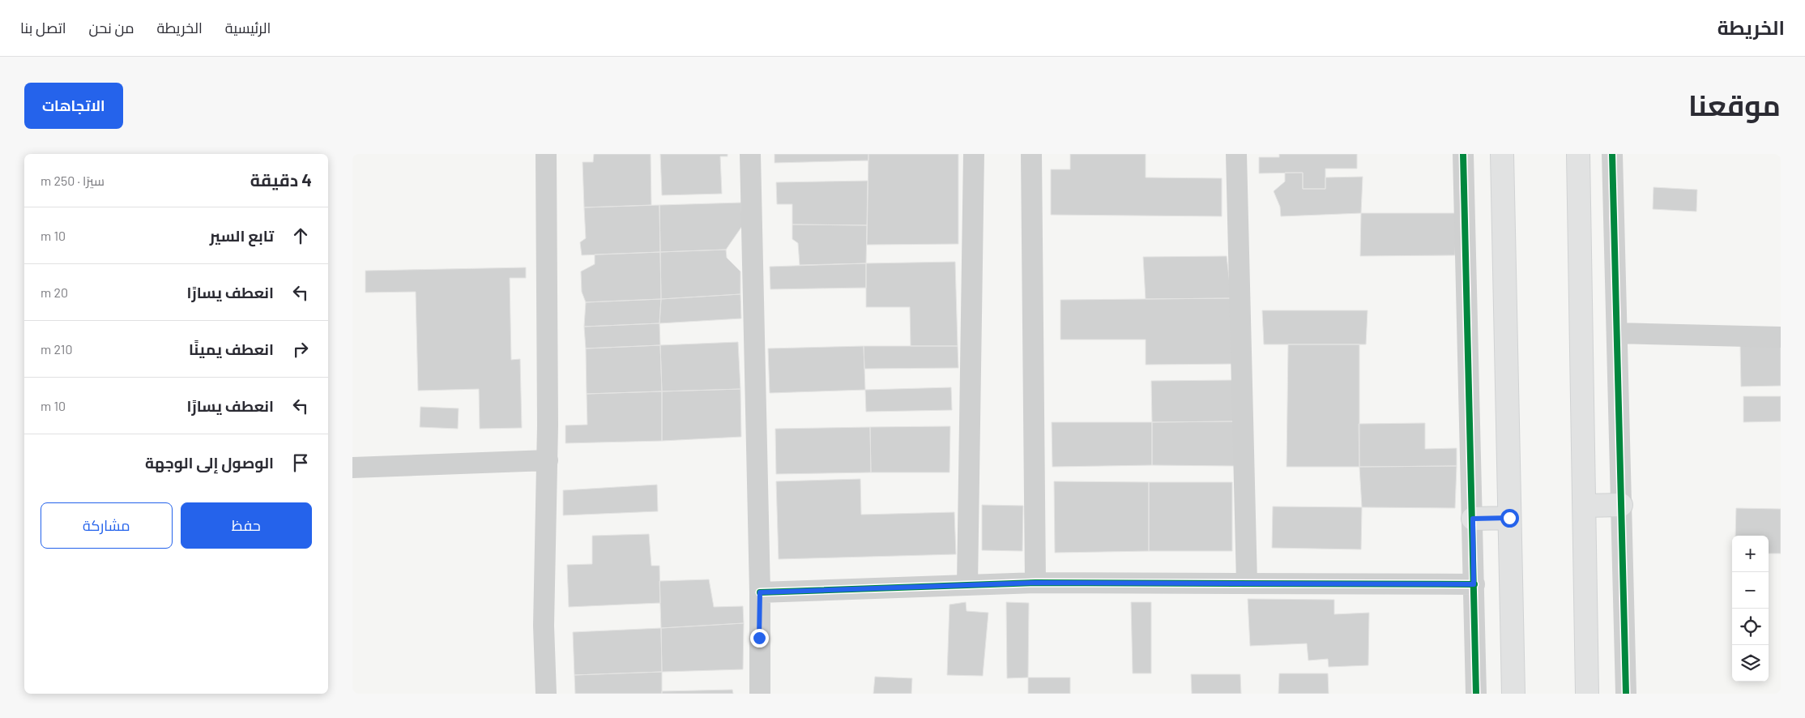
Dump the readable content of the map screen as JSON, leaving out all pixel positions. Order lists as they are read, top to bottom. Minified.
{"page":{"header":"الخريطة","nav":["الرئيسية","الخريطة","من نحن","اتصل بنا"],"title":"موقعنا","buttons":["الاتجاهات",["حفظ","مشاركة"]],"heading":["4 دقيقة","سيرًا · 250 m"],"list":[["تابع السير","10 m"],["انعطف يسارًا","20 m"],["انعطف يمينًا","210 m"],["انعطف يسارًا","10 m"],"الوصول إلى الوجهة"],"map_buttons":["+","−"]}}
